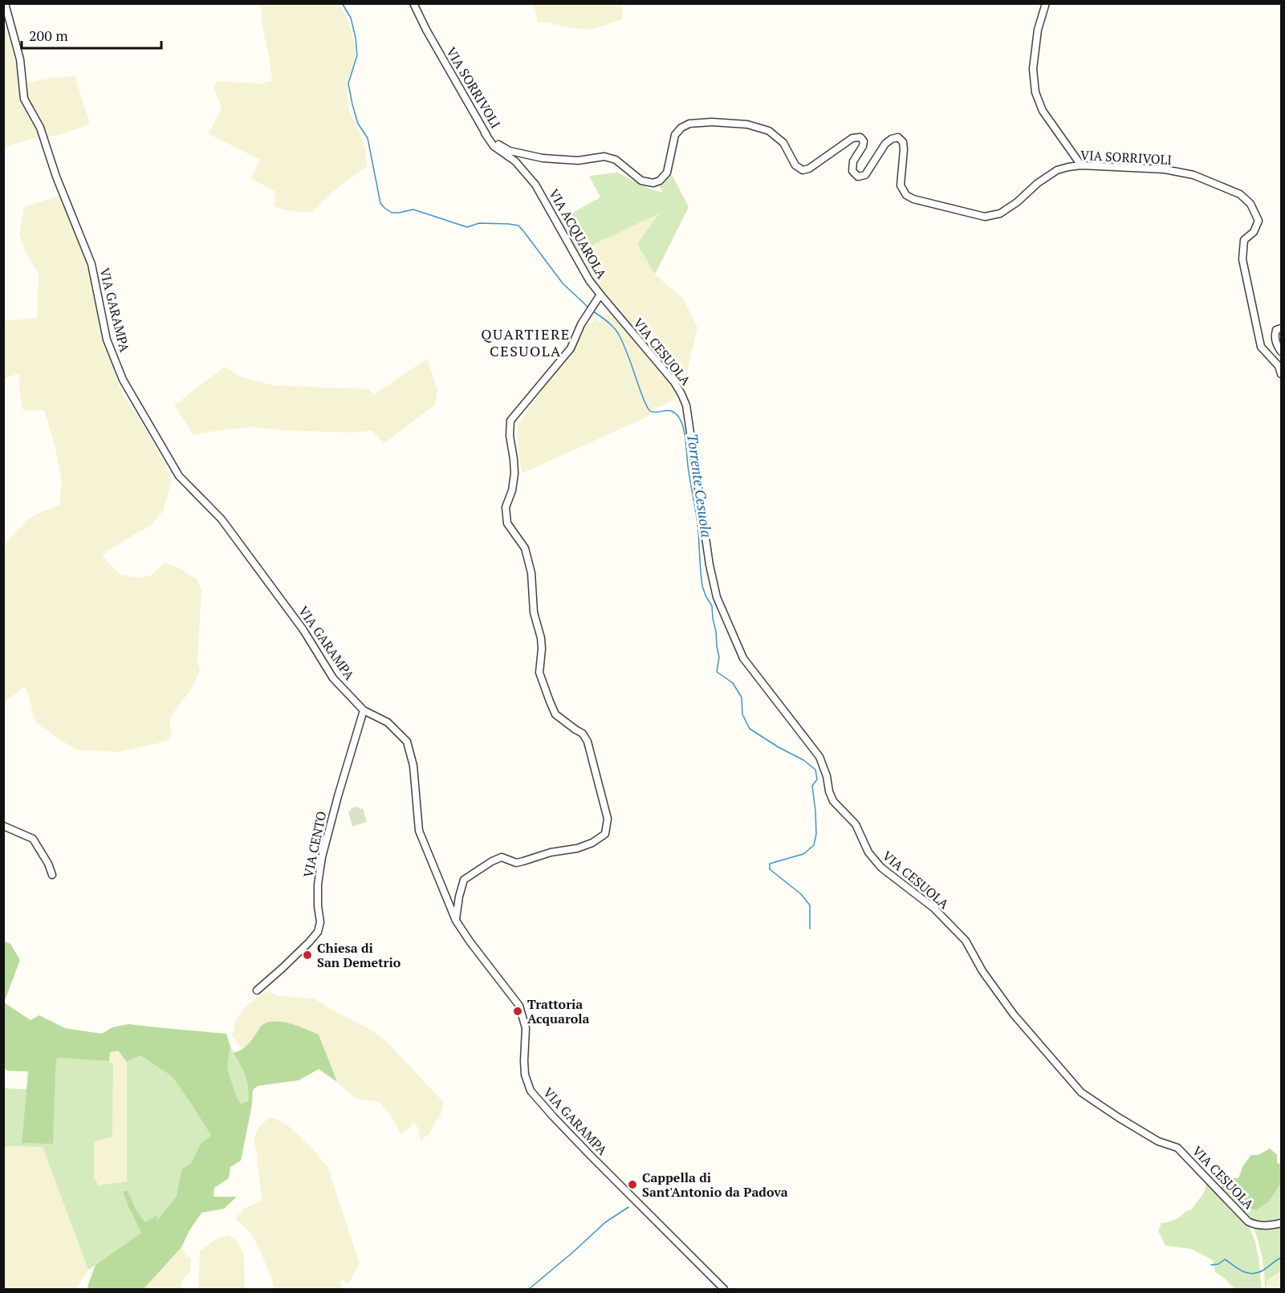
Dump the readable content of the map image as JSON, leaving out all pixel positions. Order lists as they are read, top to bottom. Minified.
{"streets":{"street":["VIA SORRIVOLI","VIA ACQUAROLA","VIA GARAMPA","VIA CESUOLA","VIA CENTO"]},"crossings":[["VIA SORRIVOLI","VIA ACQUAROLA"],["VIA ACQUAROLA","VIA GARAMPA"],["VIA ACQUAROLA","VIA CESUOLA"],["VIA GARAMPA","VIA CENTO"]],"districts":["QUARTIERE CESUOLA"],"water":["Torrente Cesuola"],"places":["Chiesa di San Demetrio","Trattoria Acquarola","Cappella di Sant'Antonio da Padova"],"scale_bar":"200 m"}
